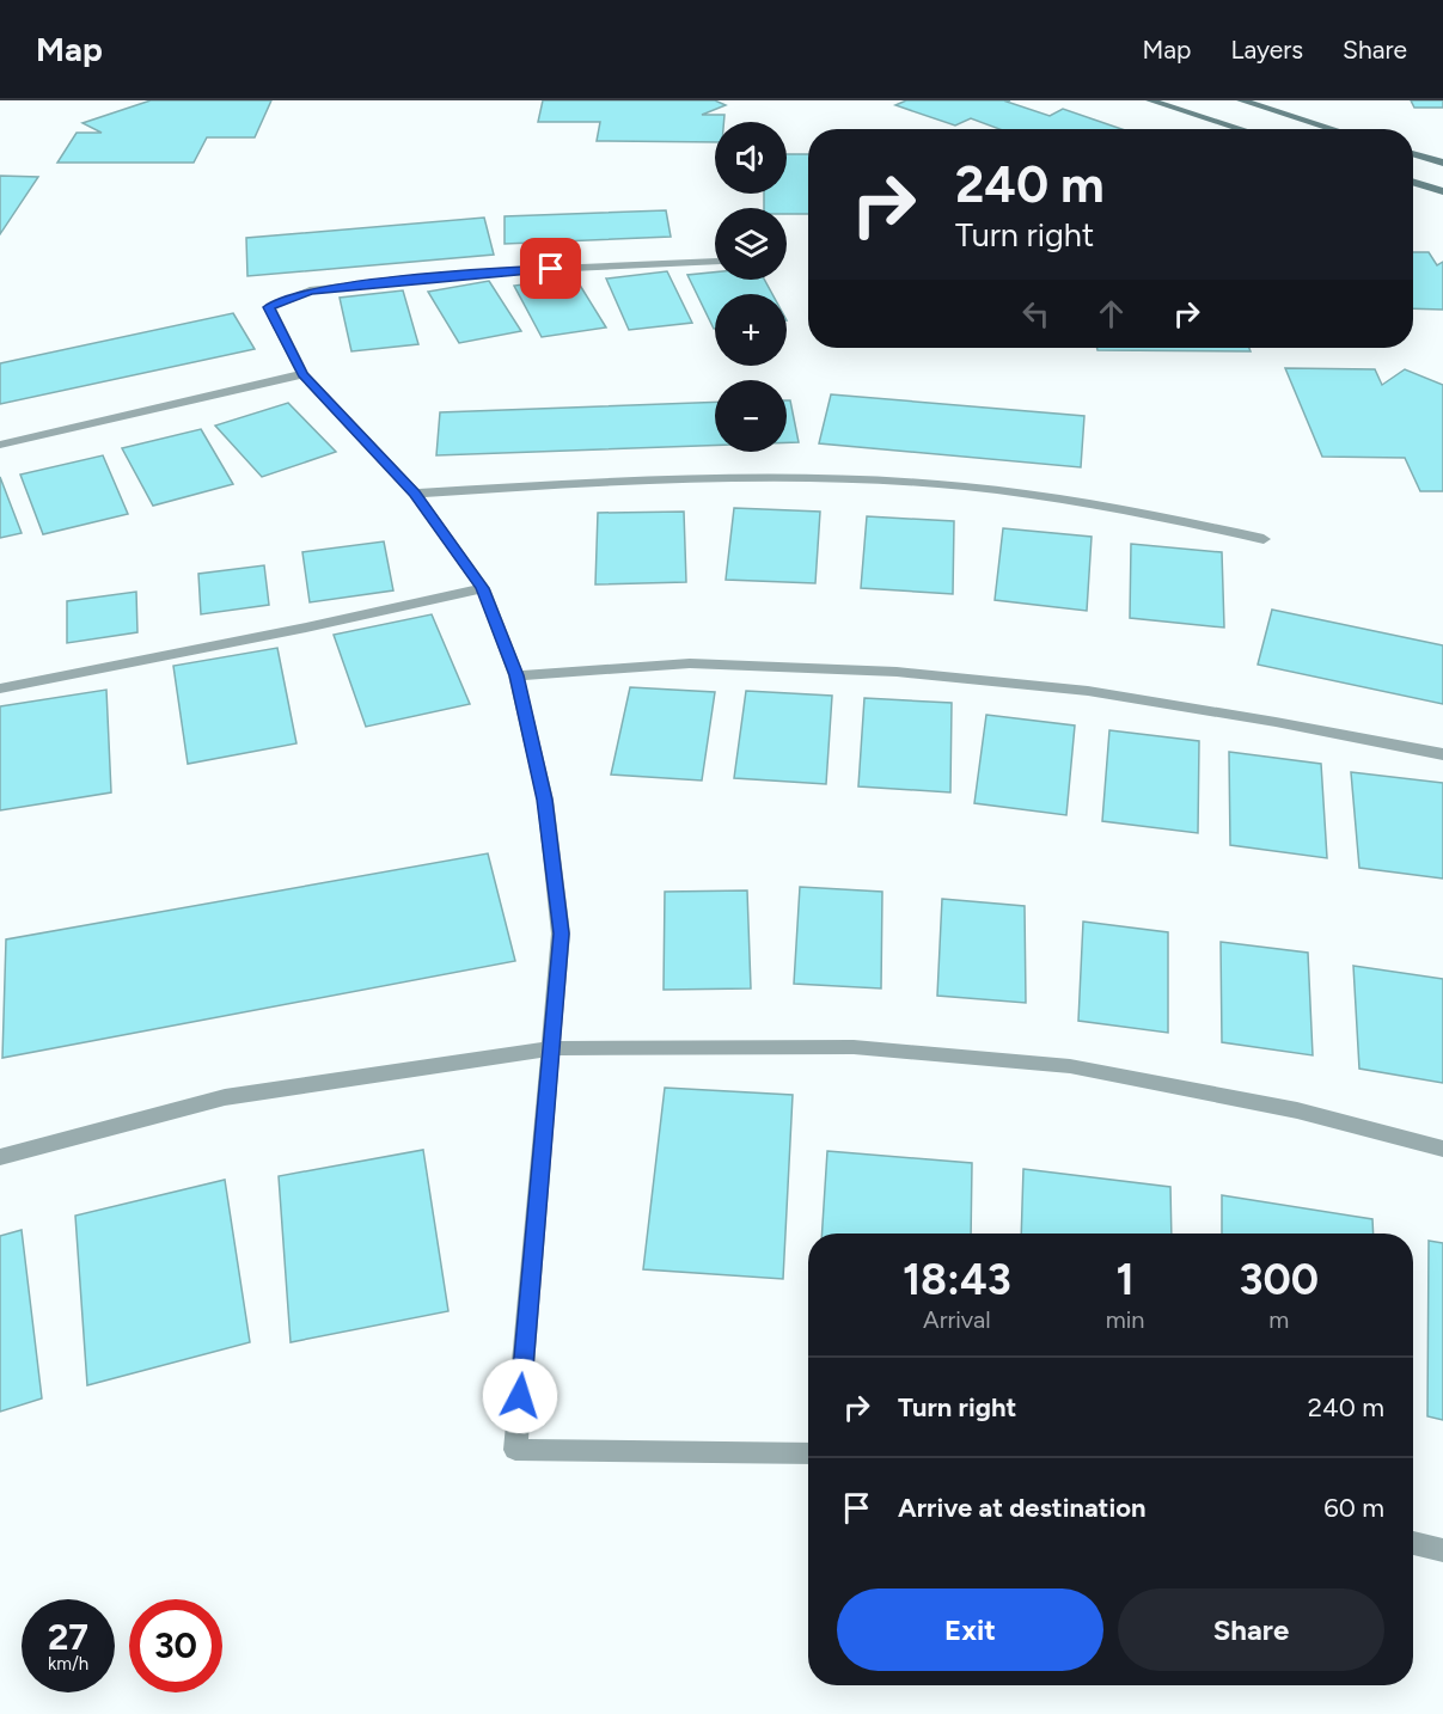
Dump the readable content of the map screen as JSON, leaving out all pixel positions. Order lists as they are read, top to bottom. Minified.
{"page":{"header":"Map","nav":["Map","Layers","Share"],"map_buttons":["+","−"],"turn":["240 m","Turn right"],"eta":["18:43","Arrival","1","min","300","m"],"list":[{"name":"Turn right","value":"240 m"},{"name":"Arrive at destination","value":"60 m"}],"buttons":["Exit","Share"],"speed":"27 km/h","limit":"30"}}
